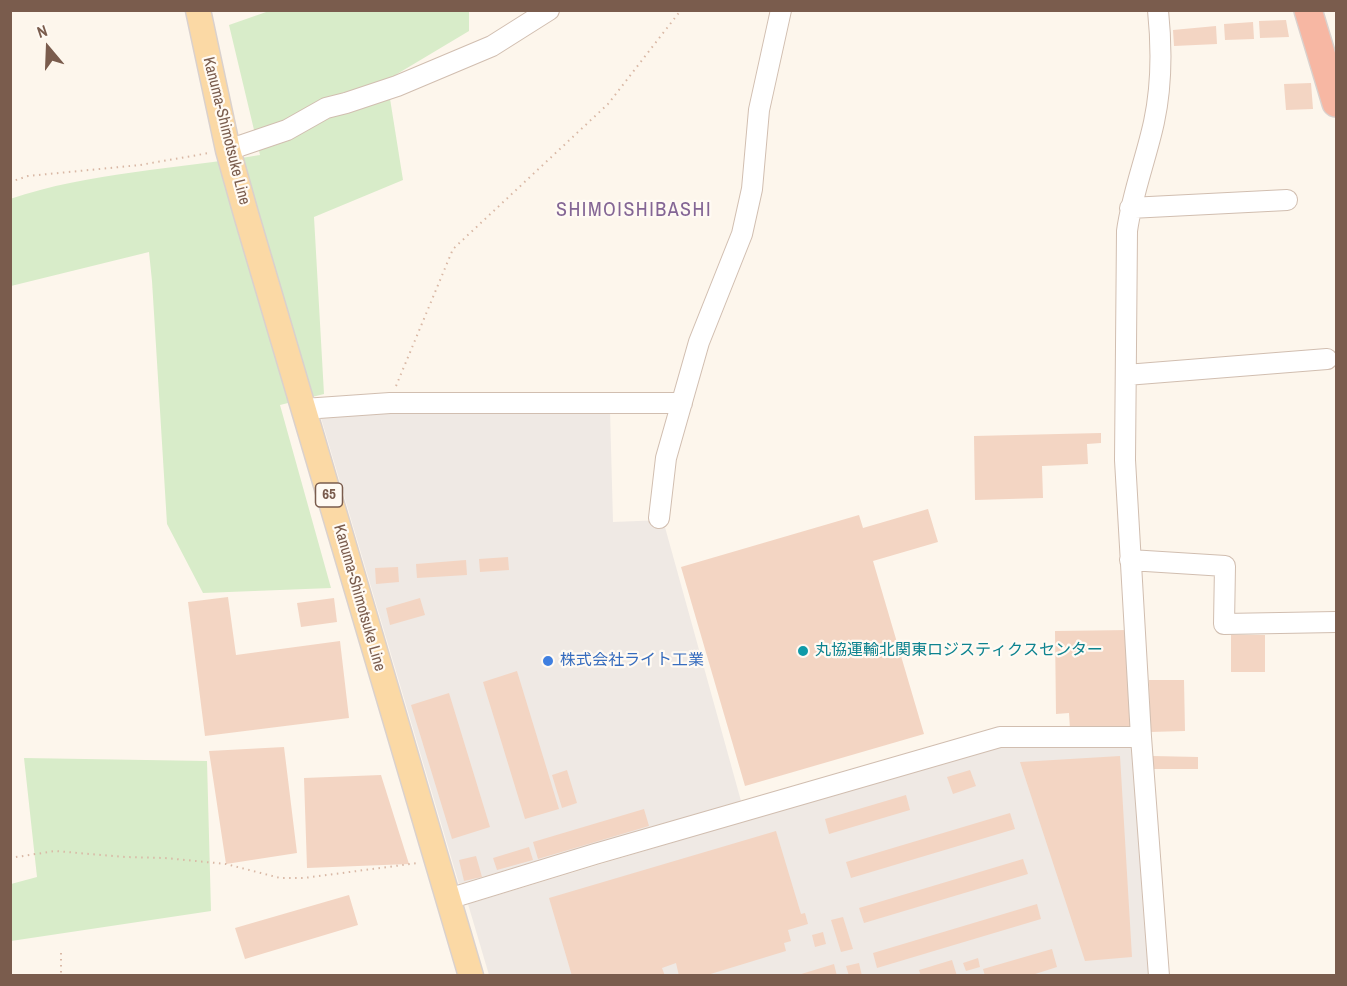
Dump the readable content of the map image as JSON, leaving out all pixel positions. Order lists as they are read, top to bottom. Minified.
{"streets":{"main road":["Kanuma-Shimotsuke Line","65"]},"districts":["SHIMOISHIBASHI"],"places":["丸協運輸北関東ロジスティクスセンター","株式会社ライト工業"],"north":"top"}
